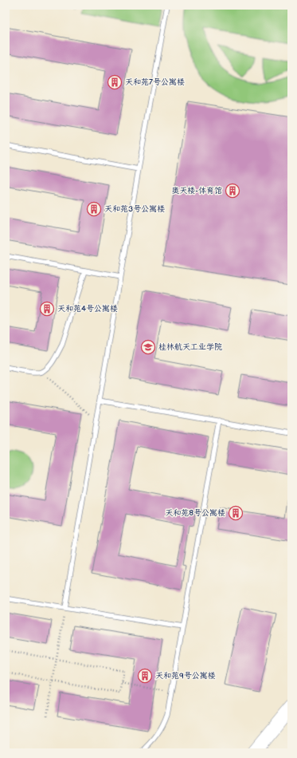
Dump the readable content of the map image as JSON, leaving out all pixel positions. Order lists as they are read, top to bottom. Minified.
{"places":{"building":["天和苑7号公寓楼","奥天楼-体育馆","天和苑3号公寓楼","天和苑4号公寓楼","天和苑8号公寓楼","天和苑9号公寓楼"],"school or university":["桂林航天工业学院"]}}
